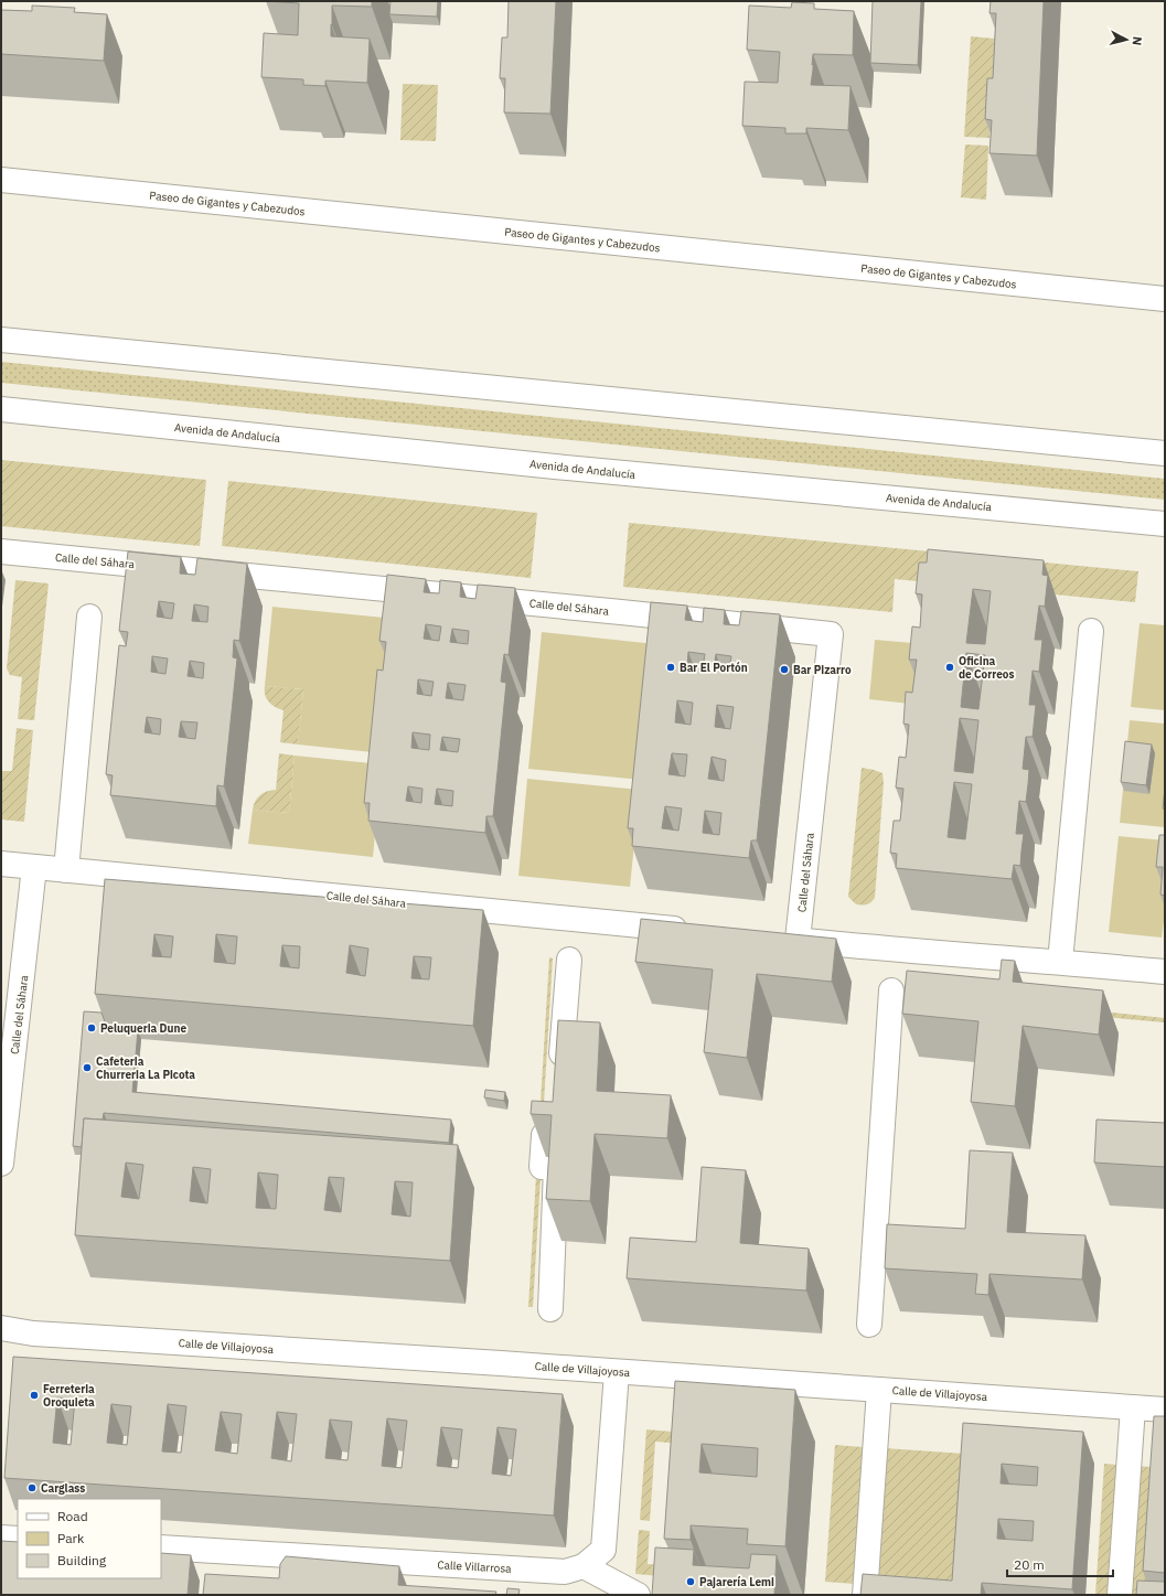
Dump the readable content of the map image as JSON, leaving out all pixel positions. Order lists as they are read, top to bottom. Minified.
{"streets":{"street":["Paseo de Gigantes y Cabezudos","Avenida de Andalucía","Calle del Sáhara","Calle de Villajoyosa","Calle Villarrosa"]},"crossings":[["Calle de Villajoyosa","Calle Villarrosa"]],"places":["Bar El Portón","Oficina de Correos","Bar Pizarro","Peluqueria Dune","Cafeteria Churreria La Picota","Ferreteria Oroquieta","Carglass","Pajarería Lemi"],"legend":["Road","Park","Building"],"scale_bar":"20 m","north":"right"}
